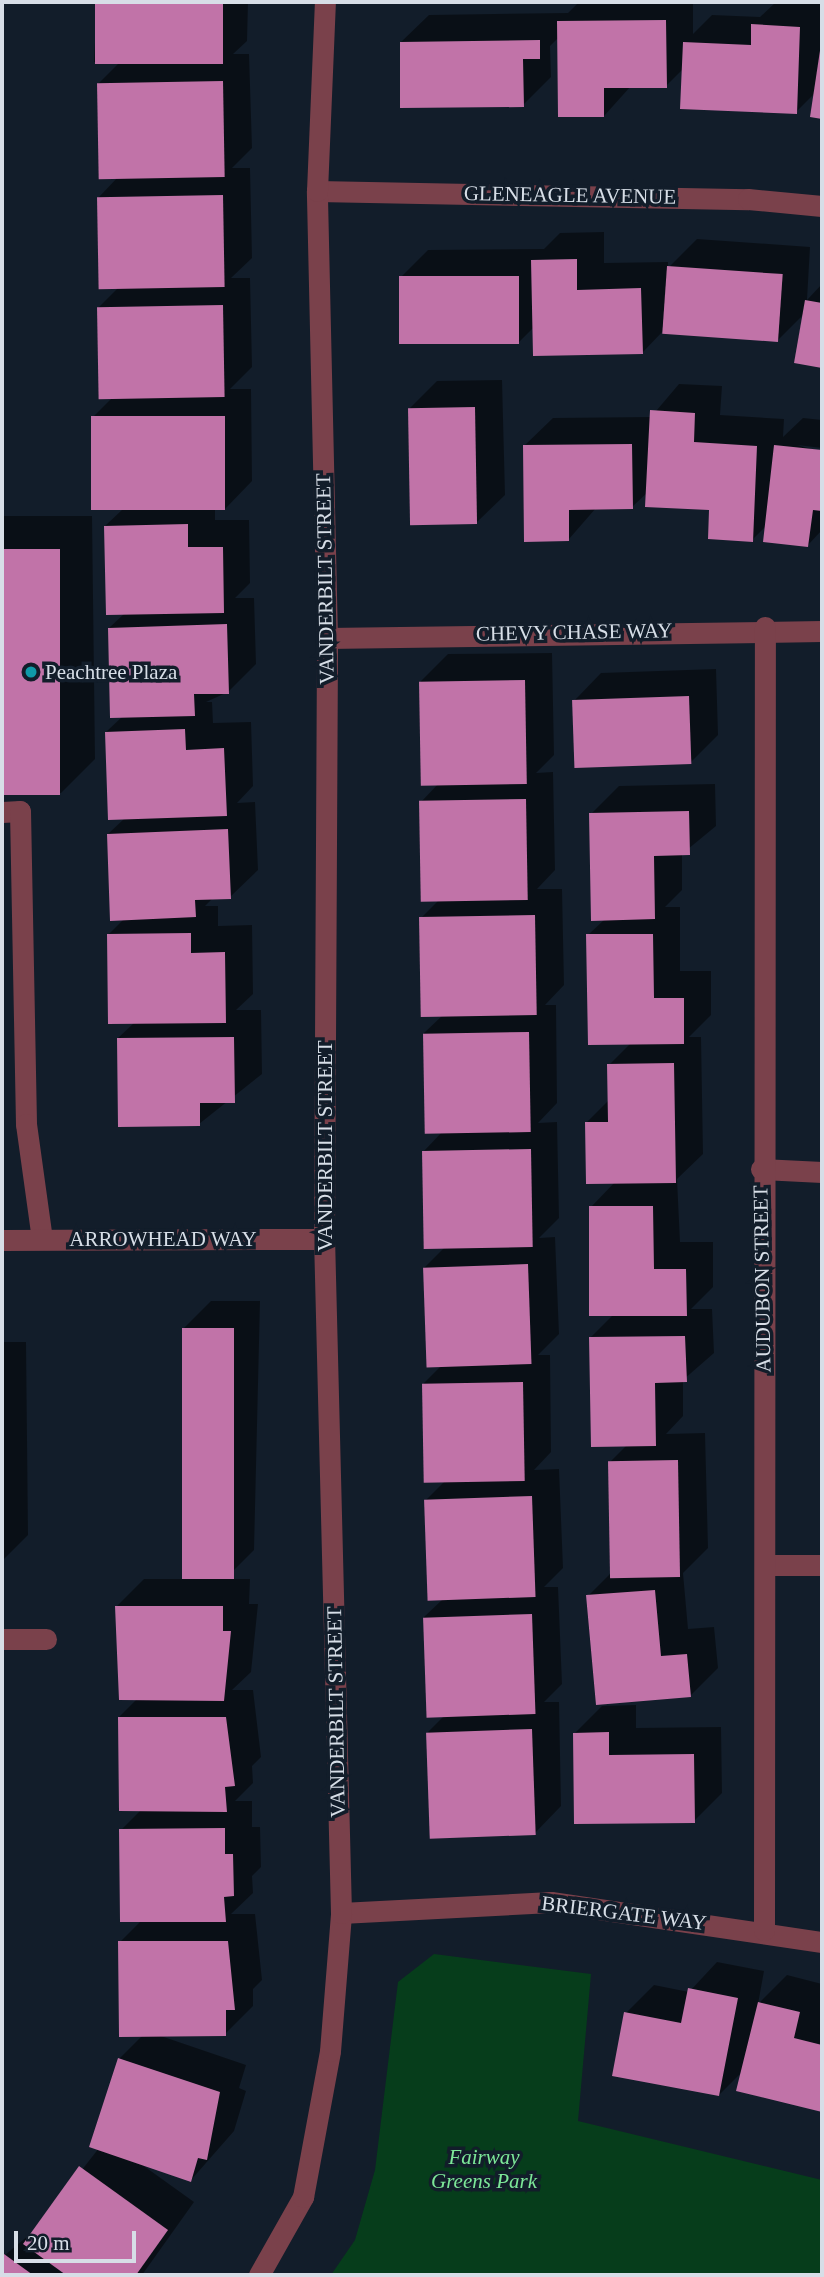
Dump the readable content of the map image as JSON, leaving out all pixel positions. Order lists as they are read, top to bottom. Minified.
{"streets":{"street":["GLENEAGLE AVENUE","VANDERBILT STREET","CHEVY CHASE WAY","ARROWHEAD WAY","AUDUBON STREET","BRIERGATE WAY"]},"crossings":[["GLENEAGLE AVENUE","VANDERBILT STREET"],["VANDERBILT STREET","CHEVY CHASE WAY"],["VANDERBILT STREET","ARROWHEAD WAY"],["VANDERBILT STREET","BRIERGATE WAY"],["CHEVY CHASE WAY","AUDUBON STREET"],["AUDUBON STREET","BRIERGATE WAY"]],"parks":["Fairway Greens Park"],"places":["Peachtree Plaza"],"scale_bar":"20 m"}
